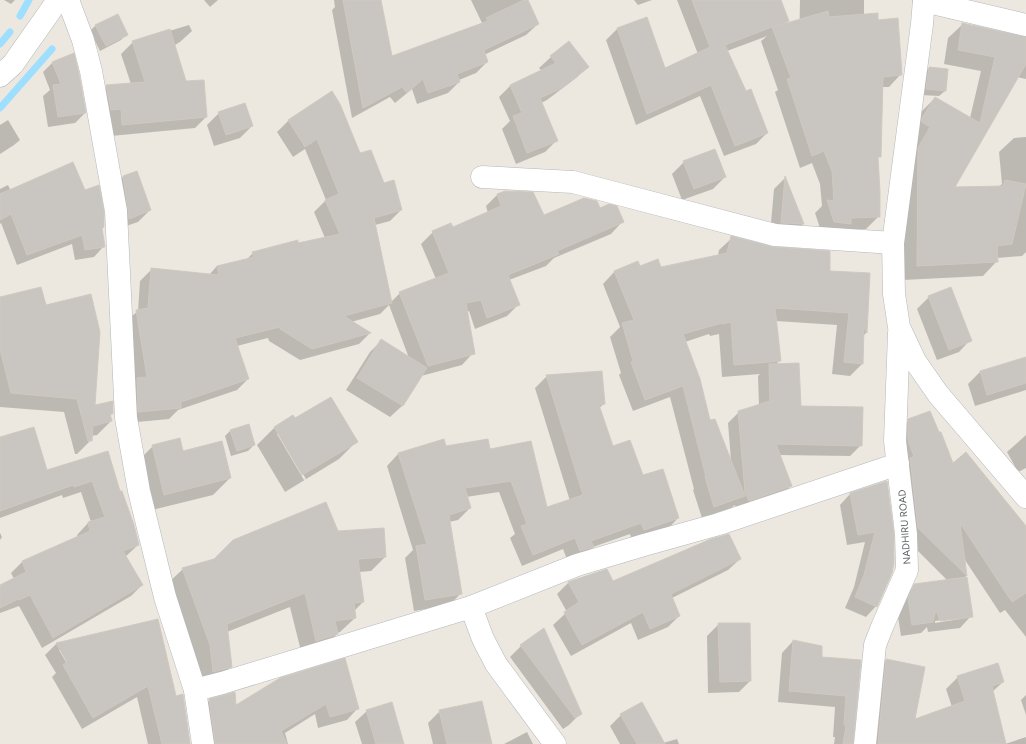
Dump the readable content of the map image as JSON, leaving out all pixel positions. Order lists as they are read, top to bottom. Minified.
{"streets":{"street":["NADHIRU ROAD"]}}
